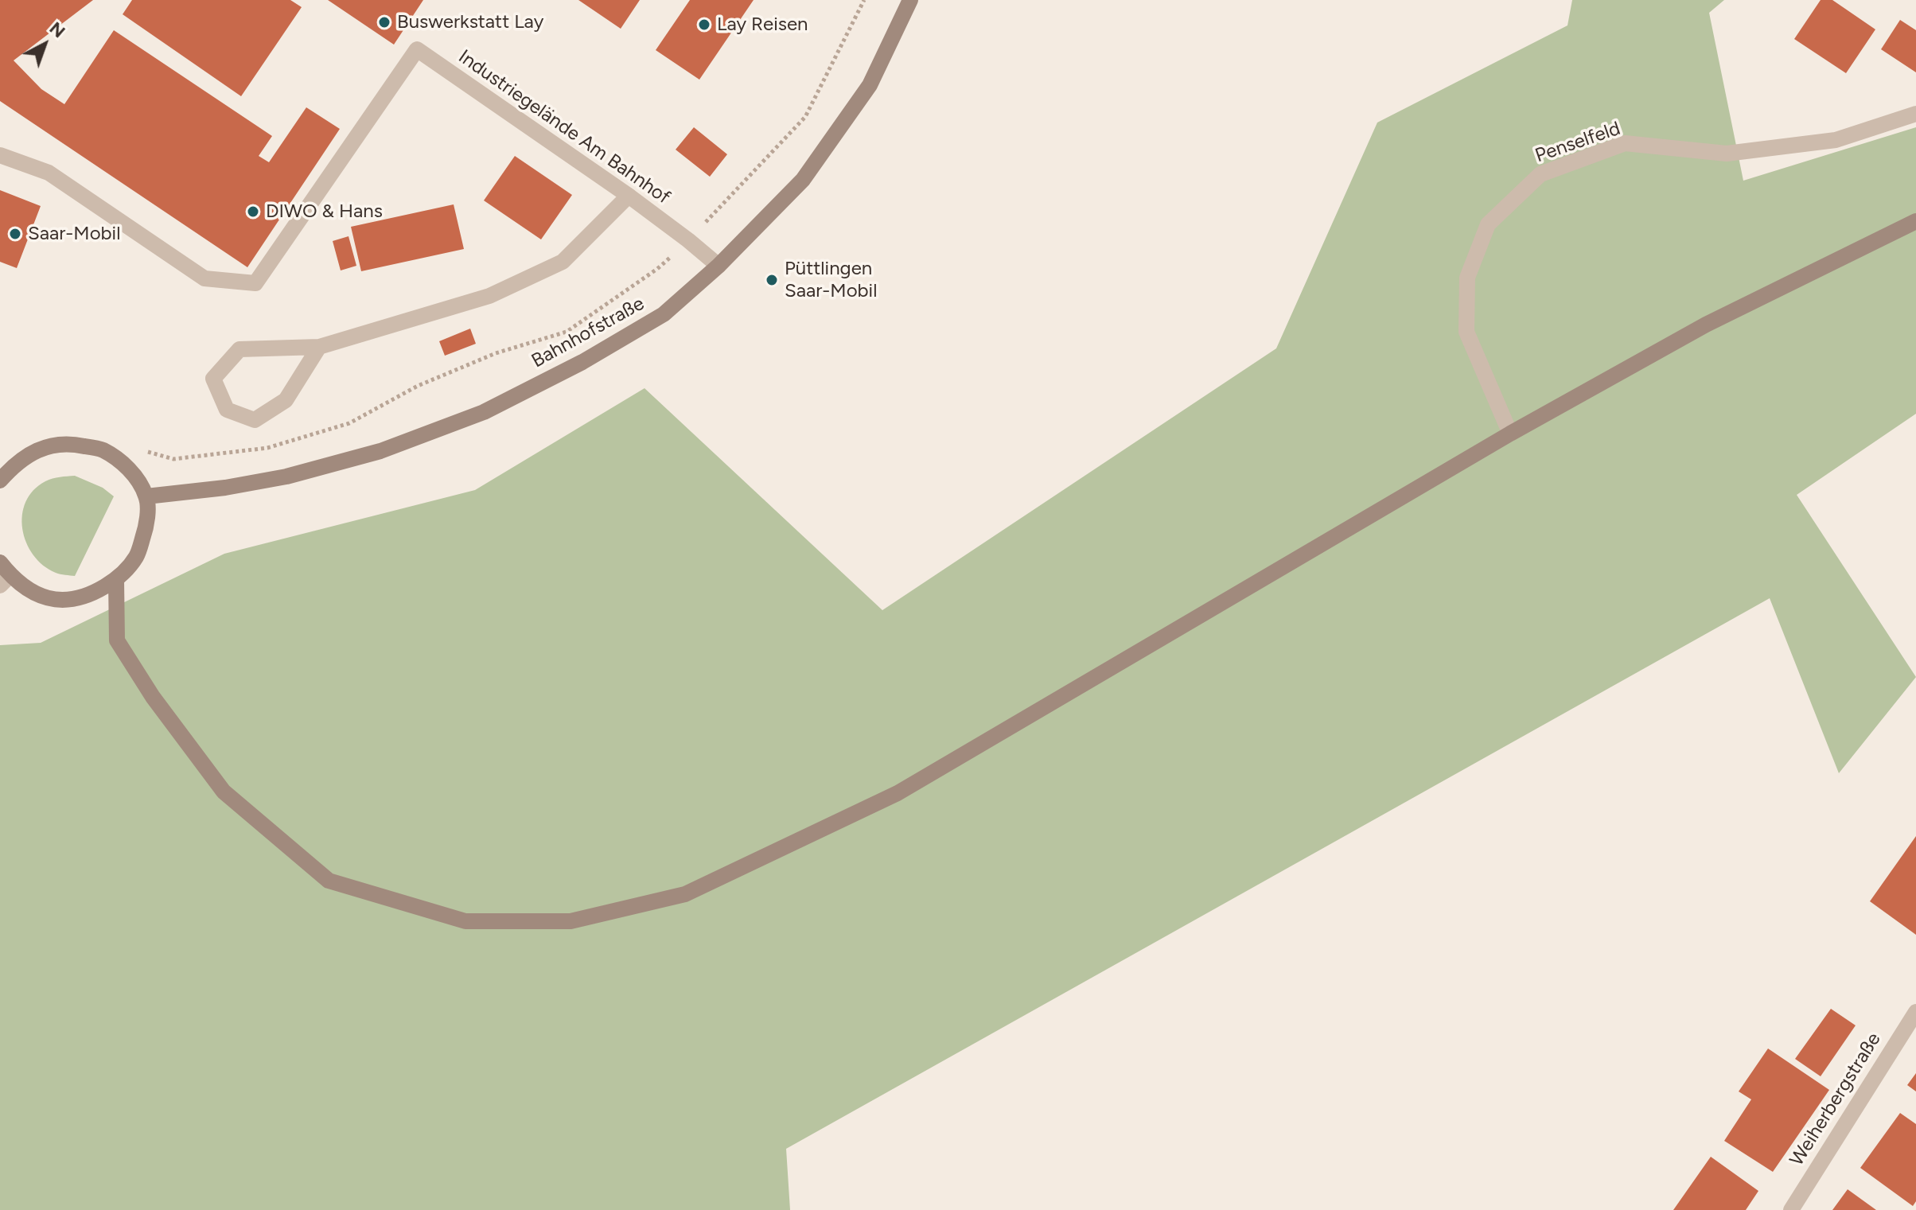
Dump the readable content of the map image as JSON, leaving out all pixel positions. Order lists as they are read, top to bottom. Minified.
{"streets":{"street":["Industriegelände Am Bahnhof","Penselfeld","Bahnhofstraße","Weiherbergstraße"]},"crossings":[["Industriegelände Am Bahnhof","Bahnhofstraße"]],"places":["Buswerkstatt Lay","Lay Reisen","DIWO & Hans","Saar-Mobil","Püttlingen Saar-Mobil"],"north":"top right"}
